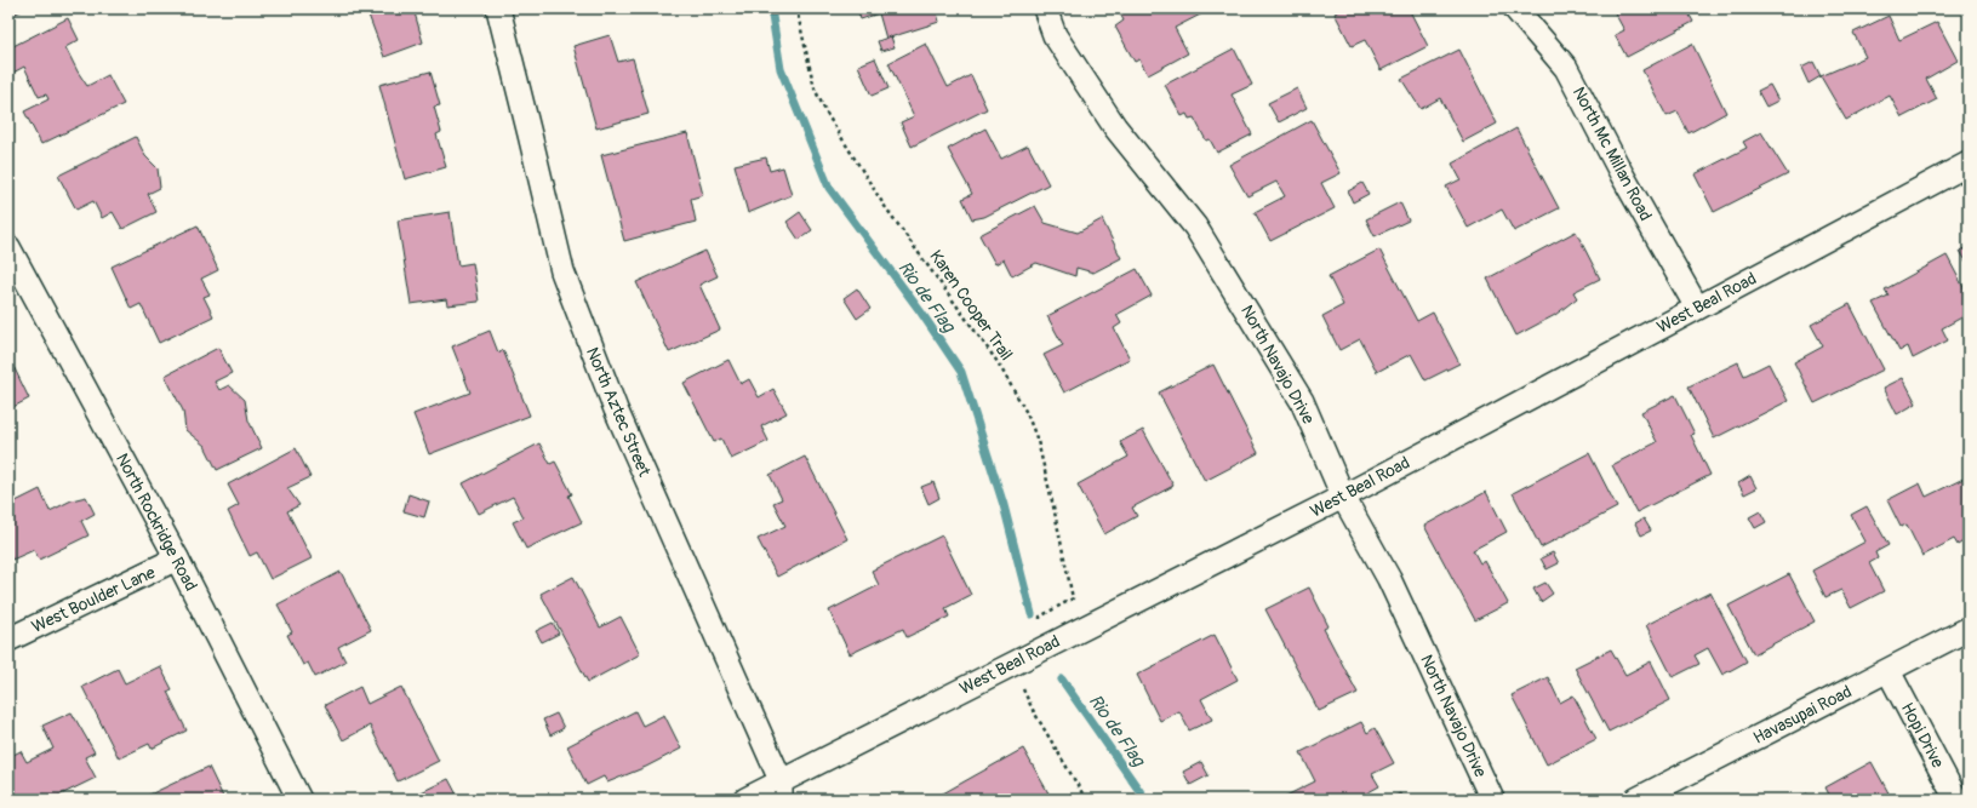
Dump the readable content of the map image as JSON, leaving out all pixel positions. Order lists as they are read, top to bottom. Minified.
{"streets":{"street":["North Mc Millan Road","West Beal Road","North Navajo Drive","North Aztec Street","North Rockridge Road","West Boulder Lane","Havasupai Road","Hopi Drive"],"path":["Karen Cooper Trail"]},"crossings":[["North Mc Millan Road","West Beal Road"],["West Beal Road","North Navajo Drive"],["West Beal Road","North Aztec Street"],["North Rockridge Road","West Boulder Lane"],["Havasupai Road","Hopi Drive"]],"water":["Rio de Flag"]}
